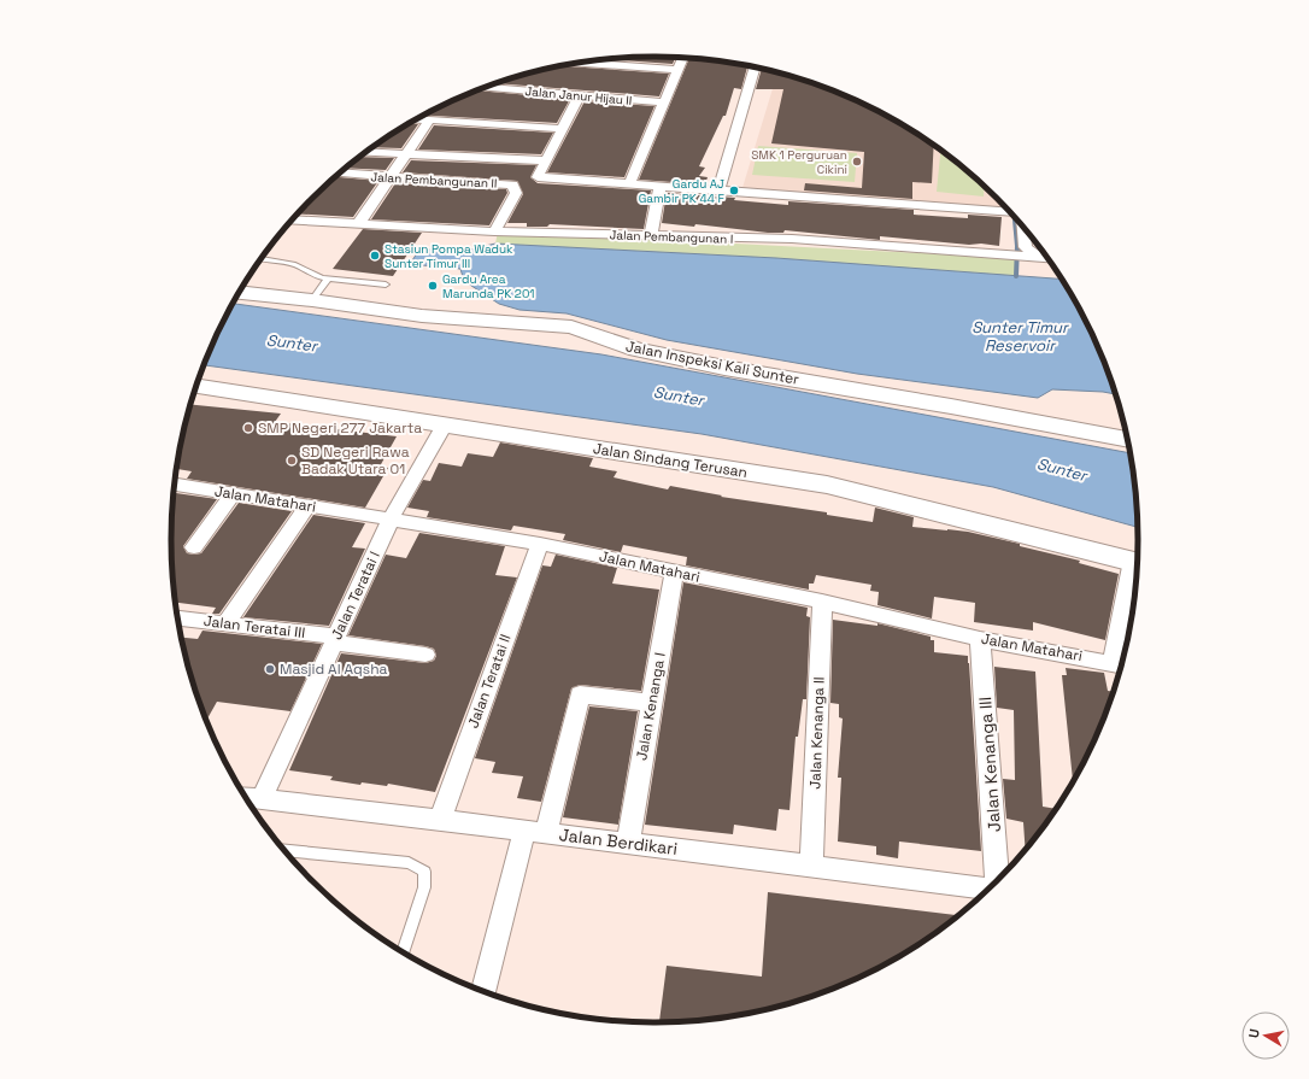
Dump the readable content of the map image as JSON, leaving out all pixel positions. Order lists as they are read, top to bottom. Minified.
{"streets":{"street":["Jalan Janur Hijau II","Jalan Pembangunan II","Jalan Pembangunan I","Jalan Inspeksi Kali Sunter","Jalan Sindang Terusan","Jalan Matahari","Jalan Teratai I","Jalan Teratai III","Jalan Teratai II","Jalan Kenanga I","Jalan Kenanga II","Jalan Kenanga III","Jalan Berdikari"]},"crossings":[["Jalan Pembangunan II","Jalan Pembangunan I"],["Jalan Sindang Terusan","Jalan Teratai I"],["Jalan Matahari","Jalan Teratai I"],["Jalan Matahari","Jalan Teratai II"],["Jalan Matahari","Jalan Kenanga I"],["Jalan Matahari","Jalan Kenanga II"],["Jalan Matahari","Jalan Kenanga III"],["Jalan Teratai I","Jalan Teratai III"],["Jalan Teratai I","Jalan Berdikari"],["Jalan Teratai II","Jalan Berdikari"],["Jalan Kenanga I","Jalan Berdikari"],["Jalan Kenanga II","Jalan Berdikari"]],"water":["Sunter Timur Reservoir","Sunter"],"places":["SMK 1 Perguruan Cikini","Gardu AJ Gambir PK 44 F","Stasiun Pompa Waduk Sunter Timur III","Gardu Area Marunda PK 201","SMP Negeri 277 Jakarta","SD Negeri Rawa Badak Utara 01","Masjid Al Aqsha"],"north":"left"}
